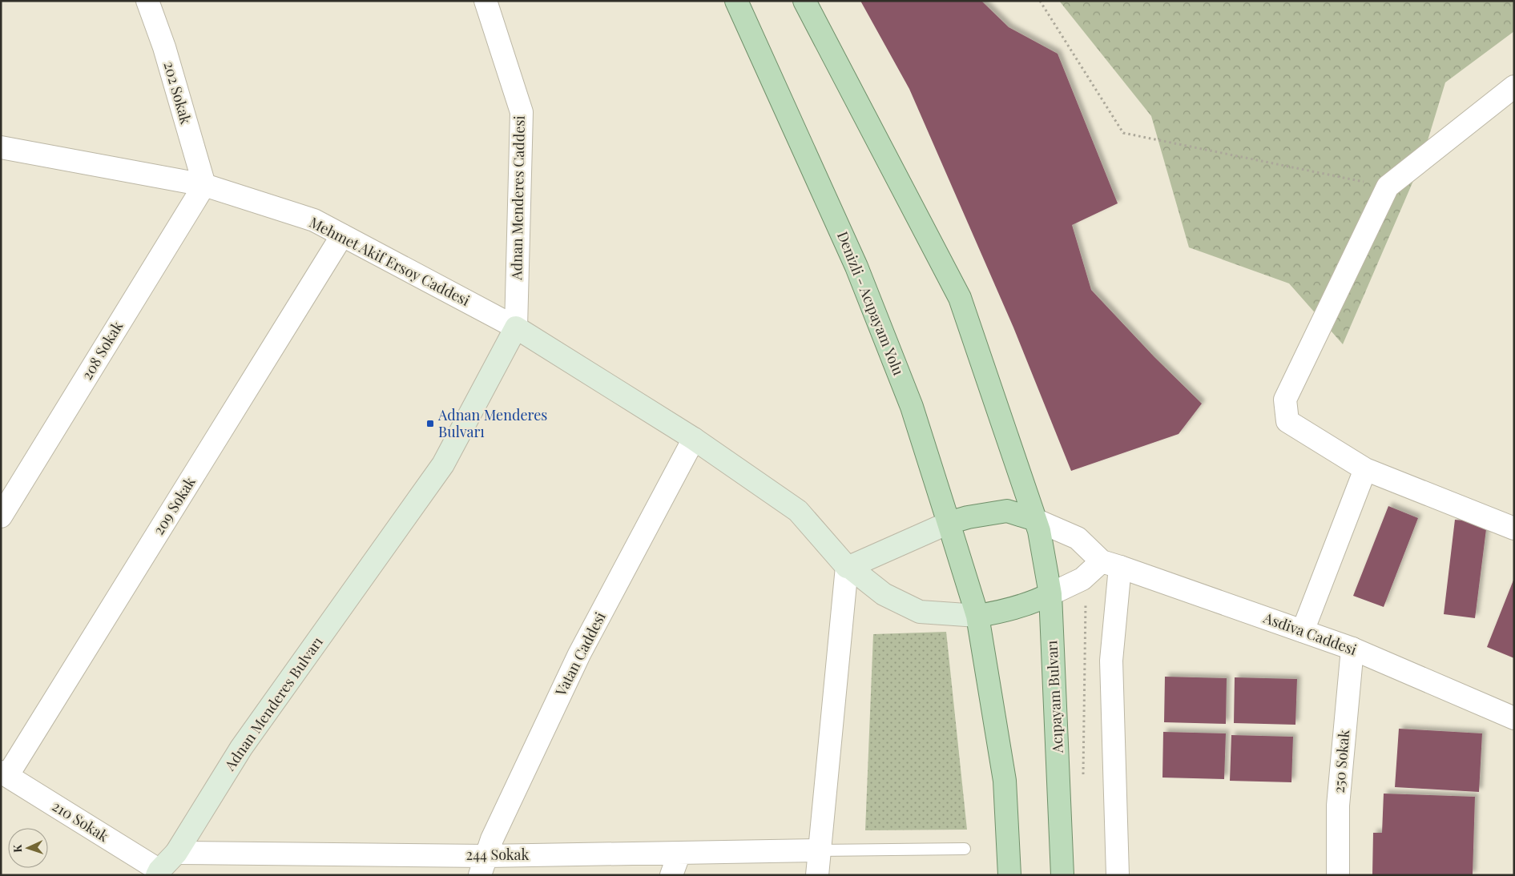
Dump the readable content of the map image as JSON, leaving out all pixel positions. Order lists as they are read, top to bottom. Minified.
{"streets":{"main road":["Denizli - Acıpayam Yolu","Acıpayam Bulvarı","Adnan Menderes Bulvarı"],"street":["202 Sokak","Adnan Menderes Caddesi","Mehmet Akif Ersoy Caddesi","208 Sokak","209 Sokak","Asdiva Caddesi","Vatan Caddesi","250 Sokak","210 Sokak","244 Sokak"]},"crossings":[["202 Sokak","Mehmet Akif Ersoy Caddesi"],["202 Sokak","208 Sokak"],["Adnan Menderes Caddesi","Mehmet Akif Ersoy Caddesi"],["Adnan Menderes Caddesi","Adnan Menderes Bulvarı"],["Mehmet Akif Ersoy Caddesi","208 Sokak"],["Mehmet Akif Ersoy Caddesi","209 Sokak"],["Mehmet Akif Ersoy Caddesi","Adnan Menderes Bulvarı"],["209 Sokak","210 Sokak"],["Asdiva Caddesi","Acıpayam Bulvarı"],["Asdiva Caddesi","250 Sokak"],["Vatan Caddesi","244 Sokak"],["Adnan Menderes Bulvarı","210 Sokak"],["Adnan Menderes Bulvarı","244 Sokak"]],"places":{"transit":["Adnan Menderes Bulvarı"]},"north":"left"}
